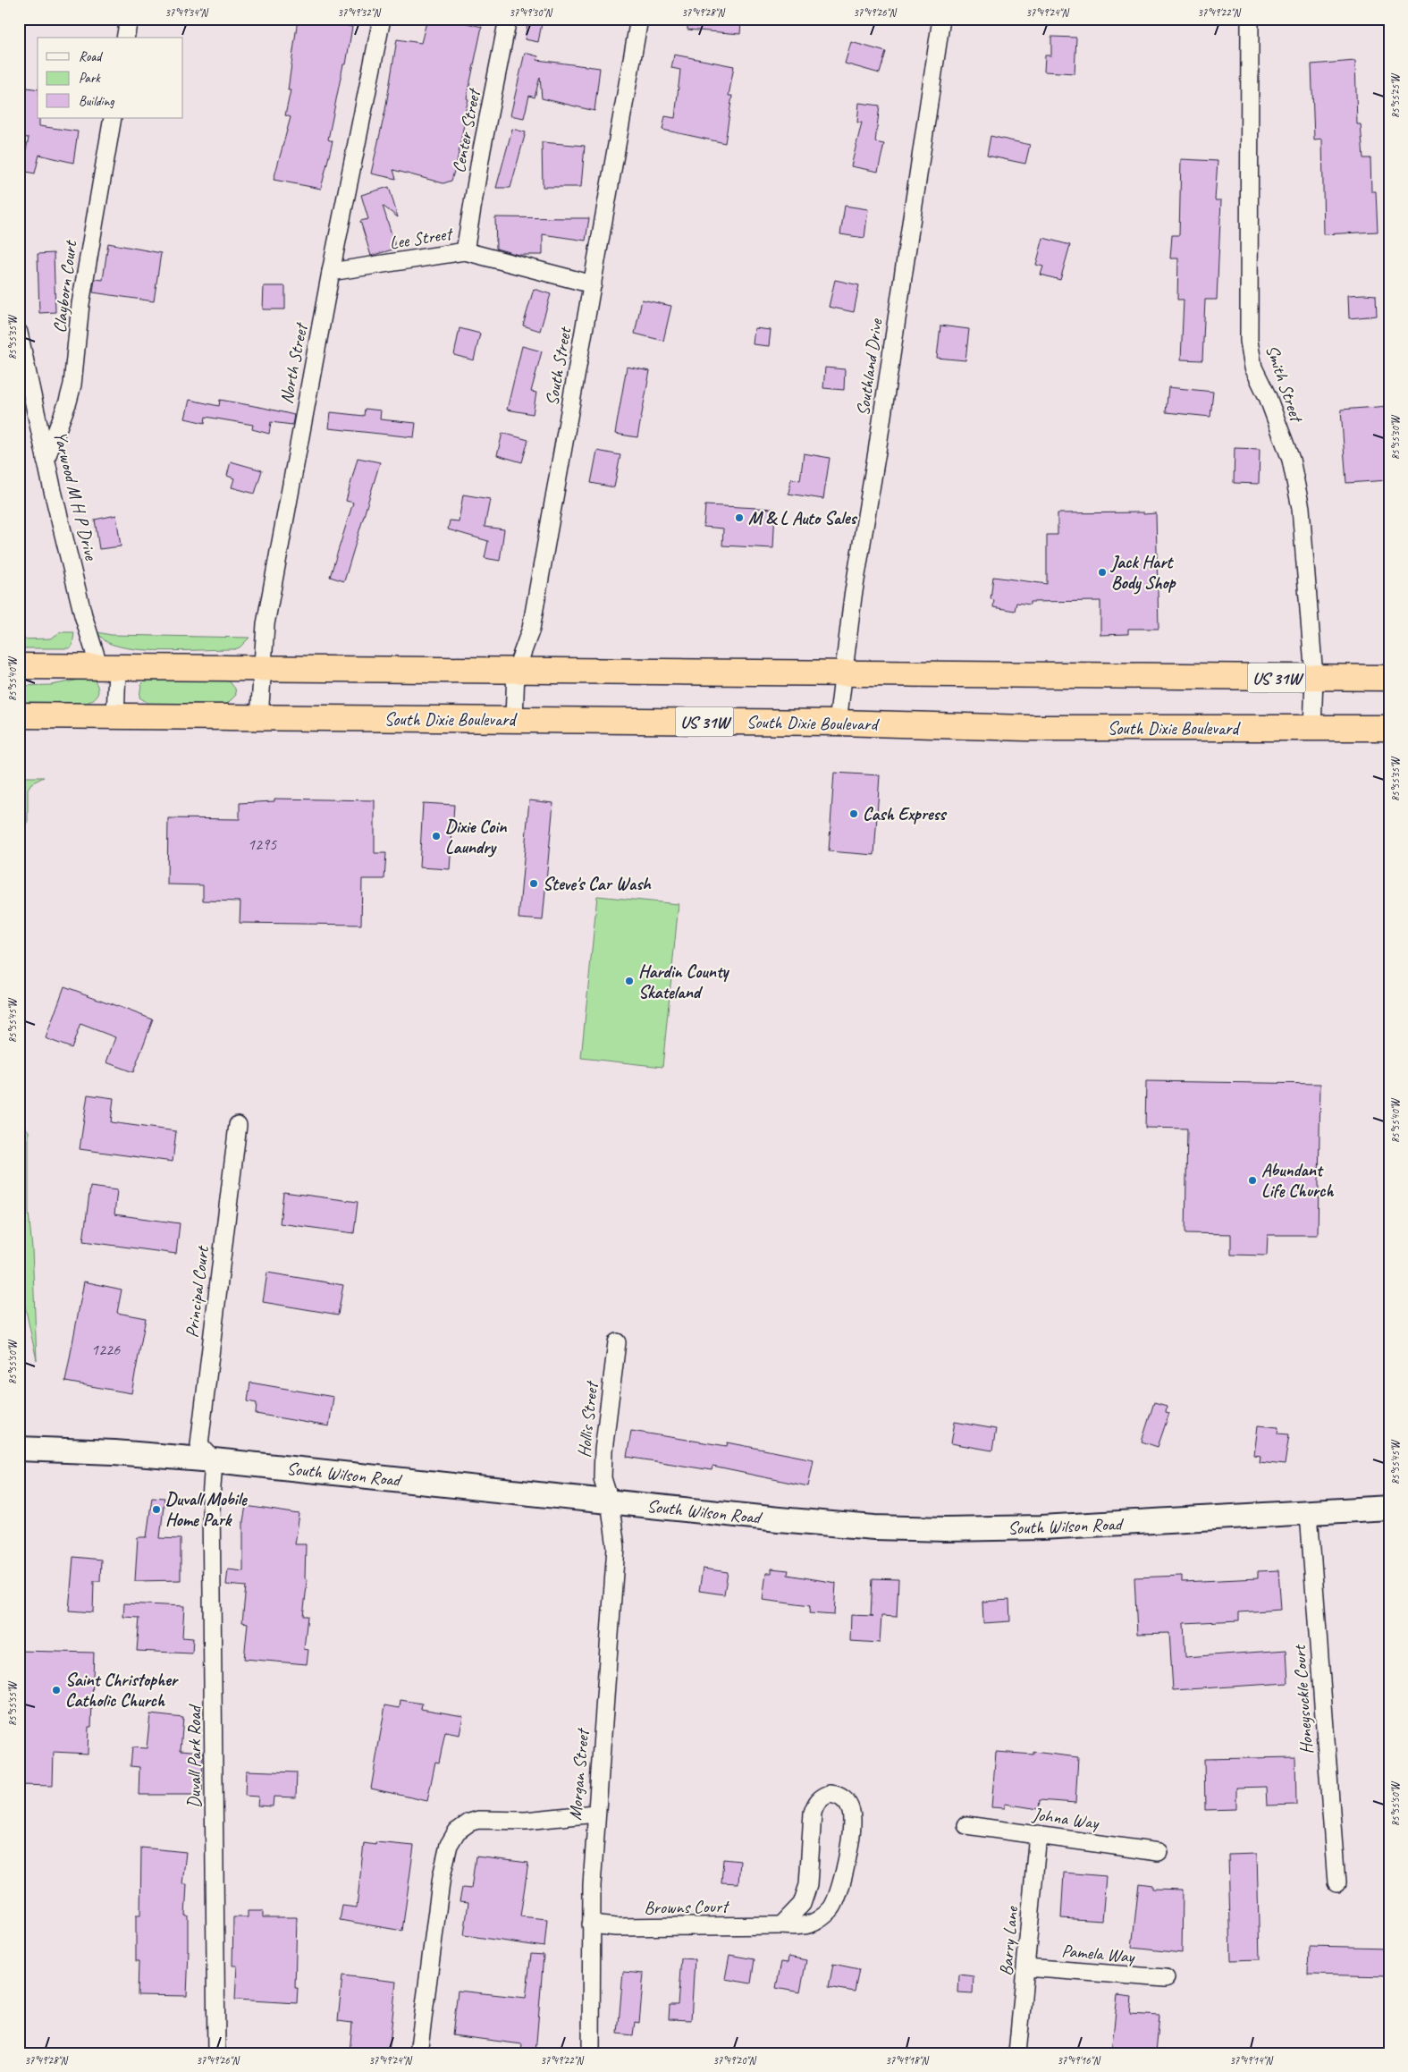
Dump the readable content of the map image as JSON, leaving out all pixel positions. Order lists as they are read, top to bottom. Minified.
{"streets":{"highway":["US 31W","South Dixie Boulevard"],"main road":["South Wilson Road"],"street":["Center Street","Lee Street","Clayborn Court","North Street","South Street","Southland Drive","Smith Street","Yarwood M H P Drive","Principal Court","Hollis Street","Honeysuckle Court","Duvall Park Road","Morgan Street","Johna Way","Browns Court","Barry Lane","Pamela Way"]},"crossings":[["Center Street","Lee Street"],["Lee Street","North Street"],["Lee Street","South Street"],["Clayborn Court","Yarwood M H P Drive"],["North Street","US 31W"],["North Street","South Dixie Boulevard"],["South Street","US 31W"],["South Street","South Dixie Boulevard"],["Southland Drive","US 31W"],["Southland Drive","South Dixie Boulevard"],["Smith Street","US 31W"],["Smith Street","South Dixie Boulevard"],["Yarwood M H P Drive","US 31W"],["Yarwood M H P Drive","South Dixie Boulevard"],["Principal Court","South Wilson Road"],["Principal Court","Duvall Park Road"],["Hollis Street","South Wilson Road"],["Hollis Street","Morgan Street"],["South Wilson Road","Honeysuckle Court"],["South Wilson Road","Duvall Park Road"],["South Wilson Road","Morgan Street"],["Morgan Street","Browns Court"],["Johna Way","Barry Lane"],["Barry Lane","Pamela Way"]],"places":["M & L Auto Sales","Jack Hart Body Shop","Cash Express","Dixie Coin Laundry","Steve's Car Wash","Hardin County Skateland","Abundant Life Church","Duvall Mobile Home Park","Saint Christopher Catholic Church"],"house_numbers":["1295","1226"],"legend":["Road","Park","Building"],"coordinates":["37°49'34\"N","37°49'32\"N","37°49'30\"N","37°49'28\"N","37°49'26\"N","37°49'24\"N","37°49'22\"N","85°55'25\"W","85°55'35\"W","85°55'30\"W","85°55'40\"W","85°55'45\"W","85°55'50\"W","85°55'55\"W","37°49'20\"N","37°49'18\"N","37°49'16\"N","37°49'14\"N"]}
